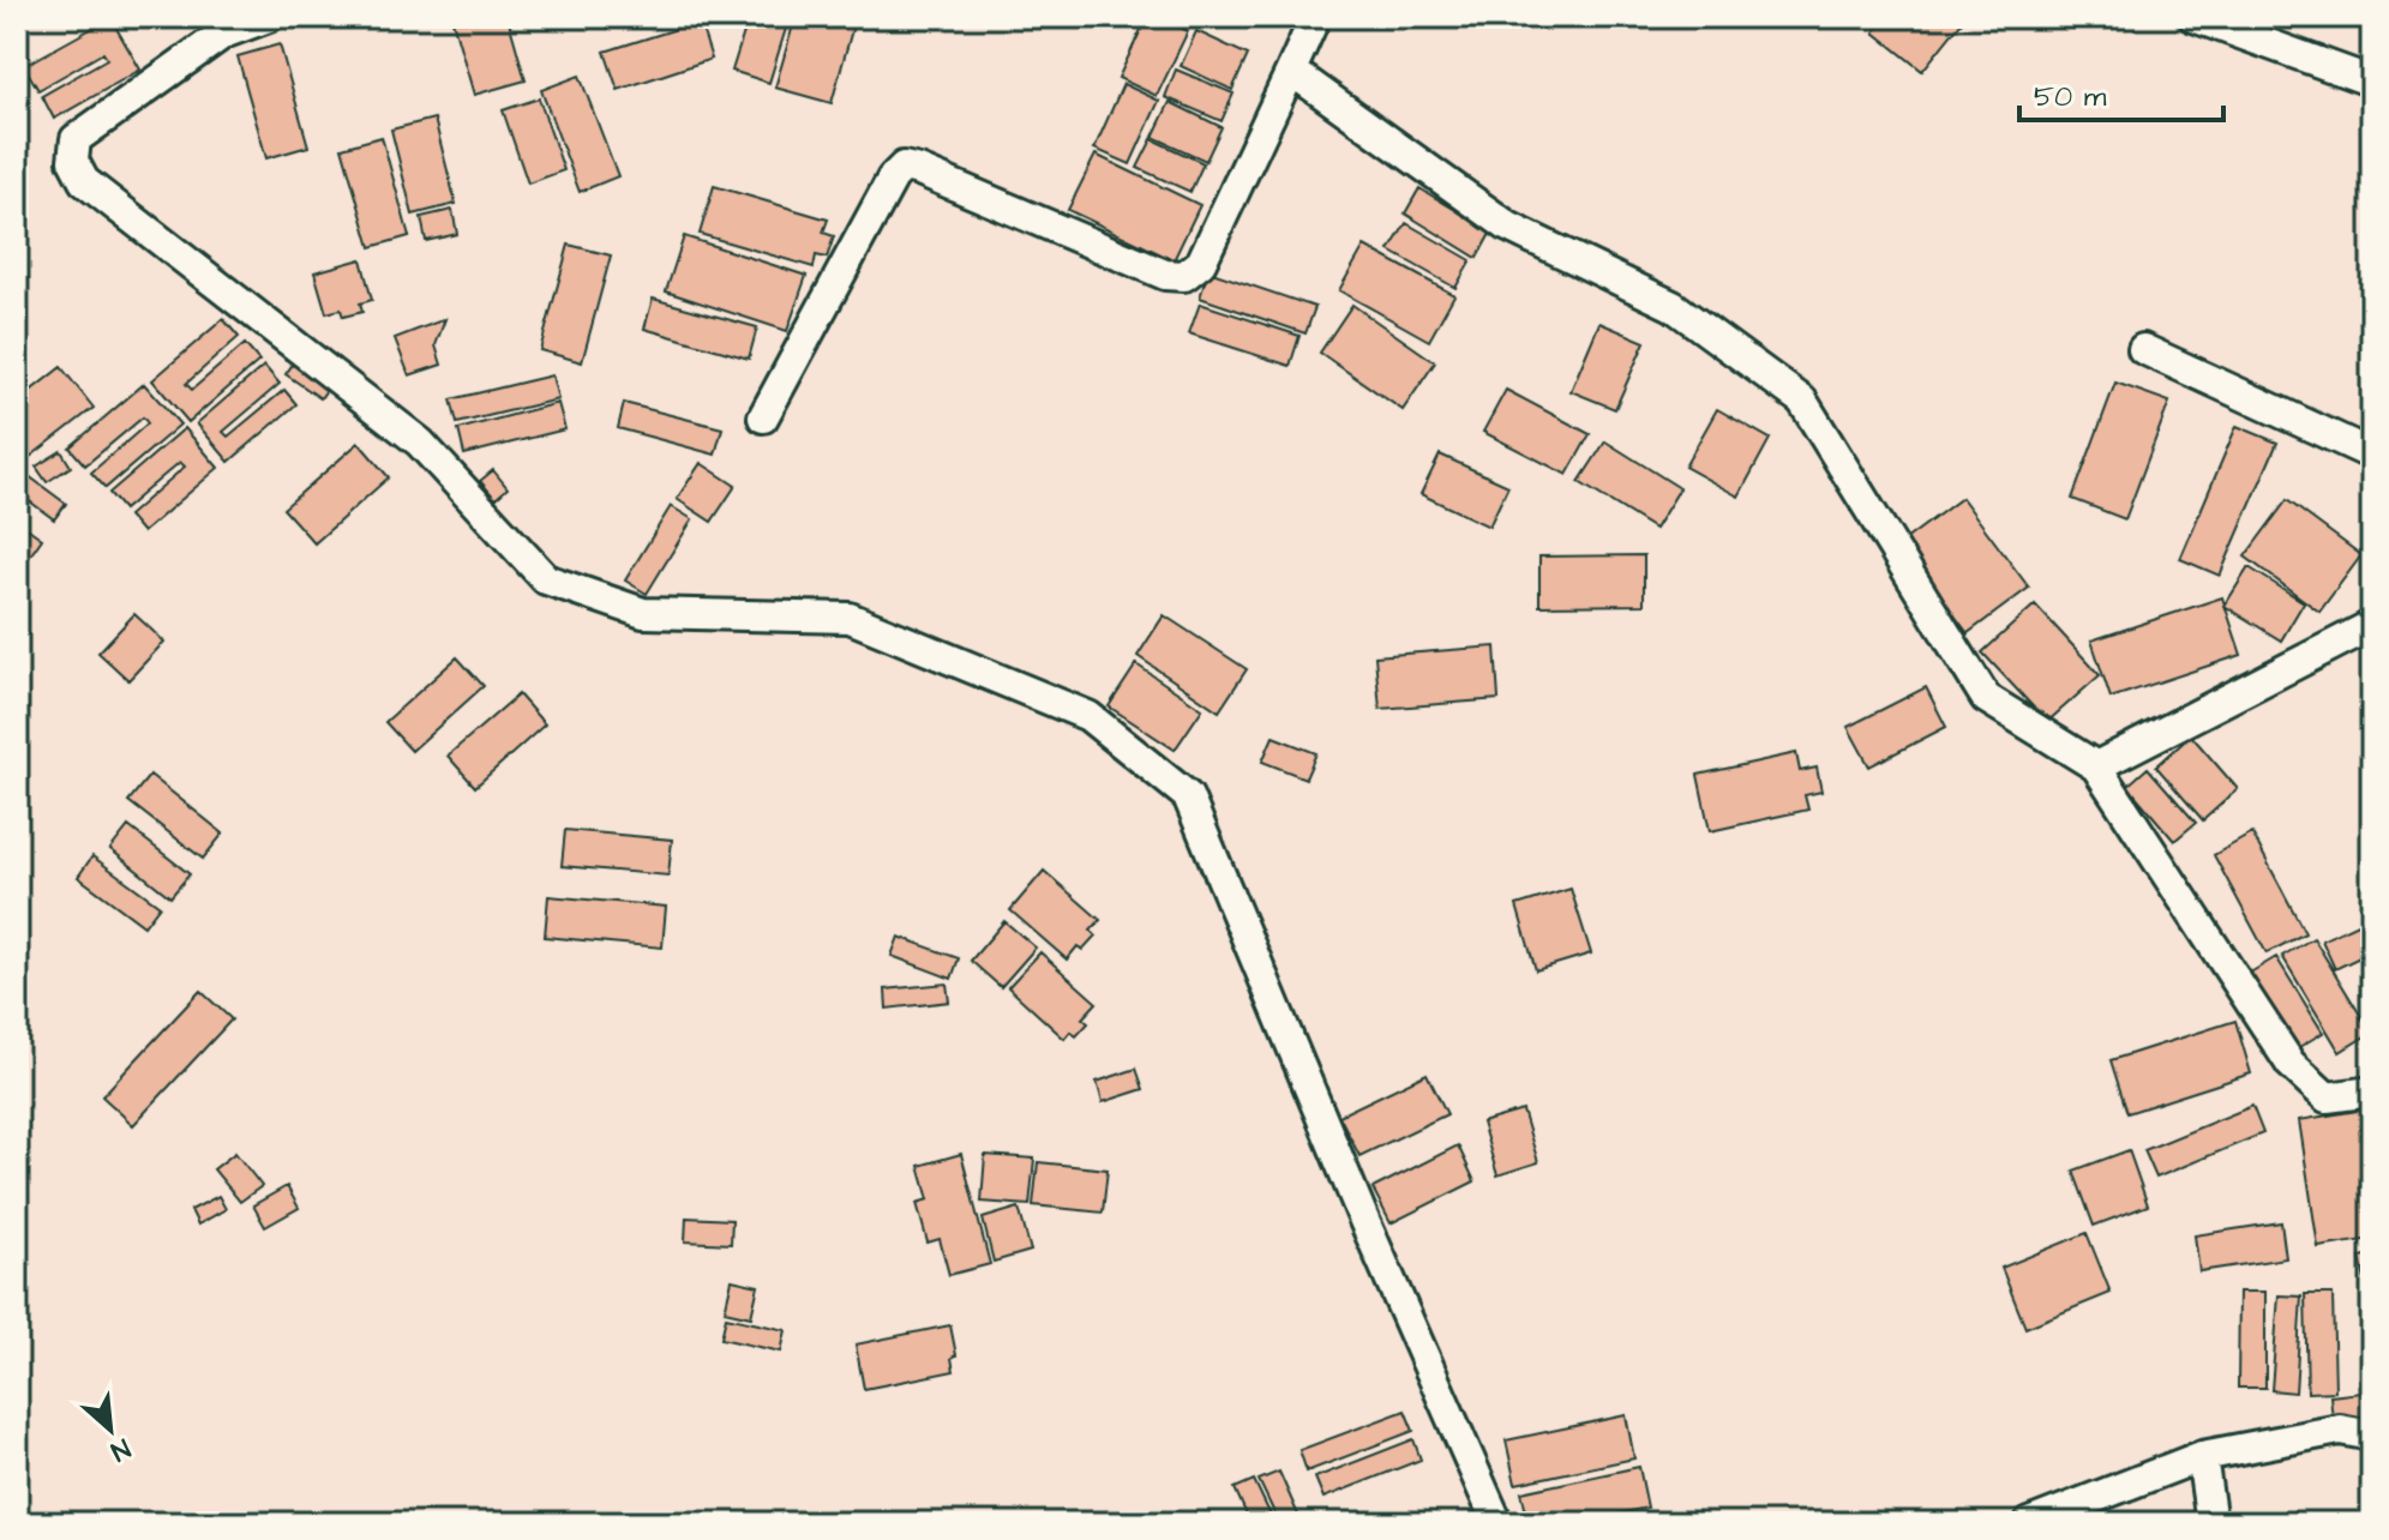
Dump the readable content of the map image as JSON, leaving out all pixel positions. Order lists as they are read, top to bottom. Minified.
{"scale_bar":"50 m","north":"bottom right"}
